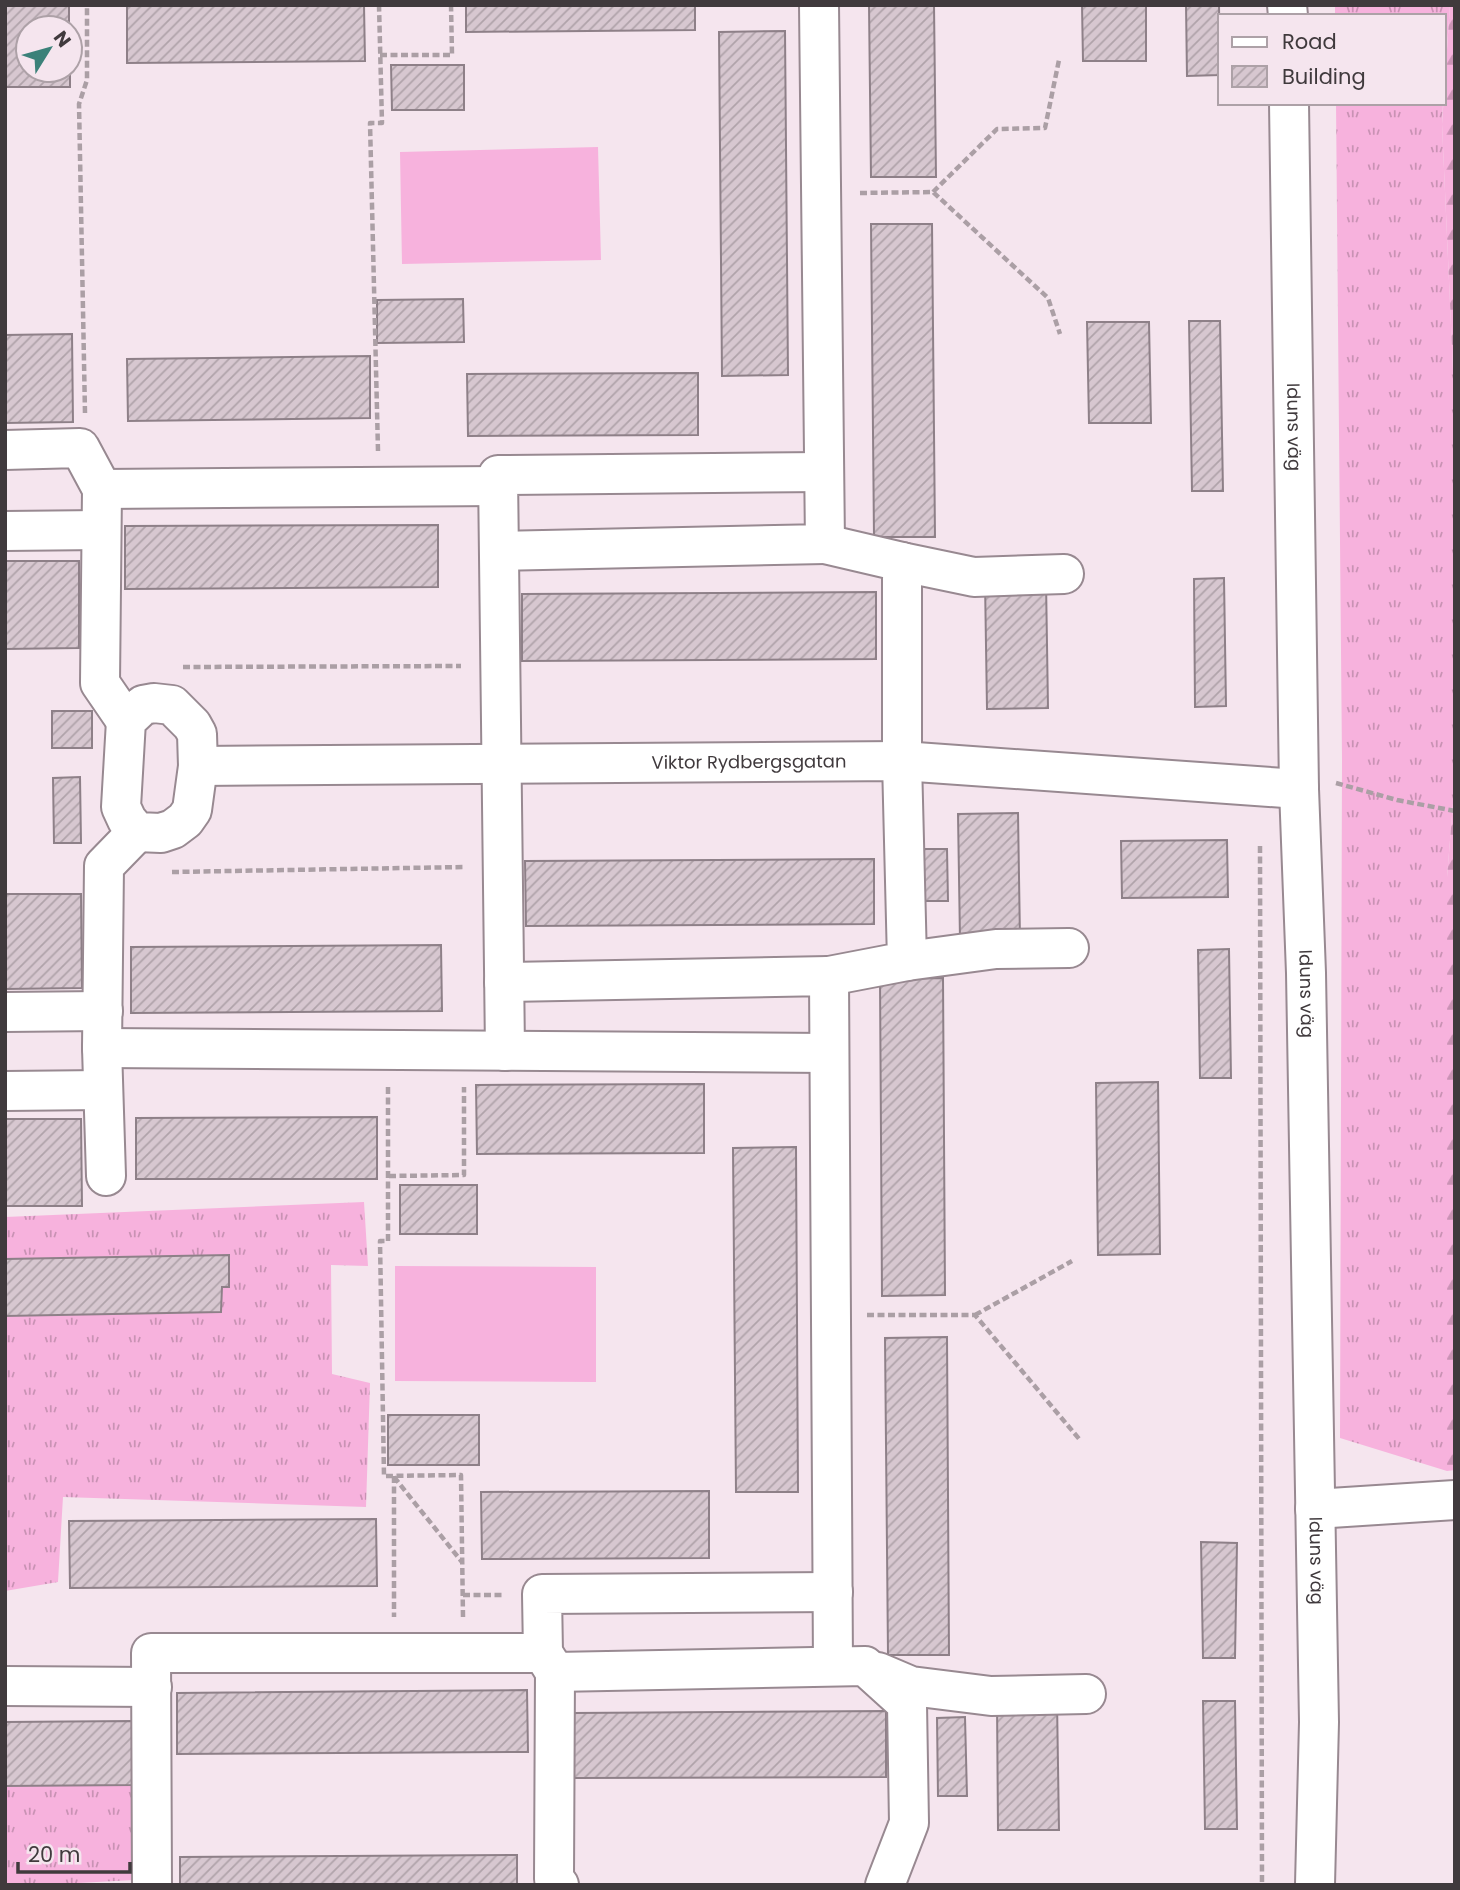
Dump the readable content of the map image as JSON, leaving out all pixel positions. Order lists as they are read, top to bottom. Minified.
{"streets":{"street":["Iduns väg","Viktor Rydbergsgatan"]},"crossings":[["Iduns väg","Viktor Rydbergsgatan"]],"legend":["Road","Building"],"scale_bar":"20 m","north":"top right"}
